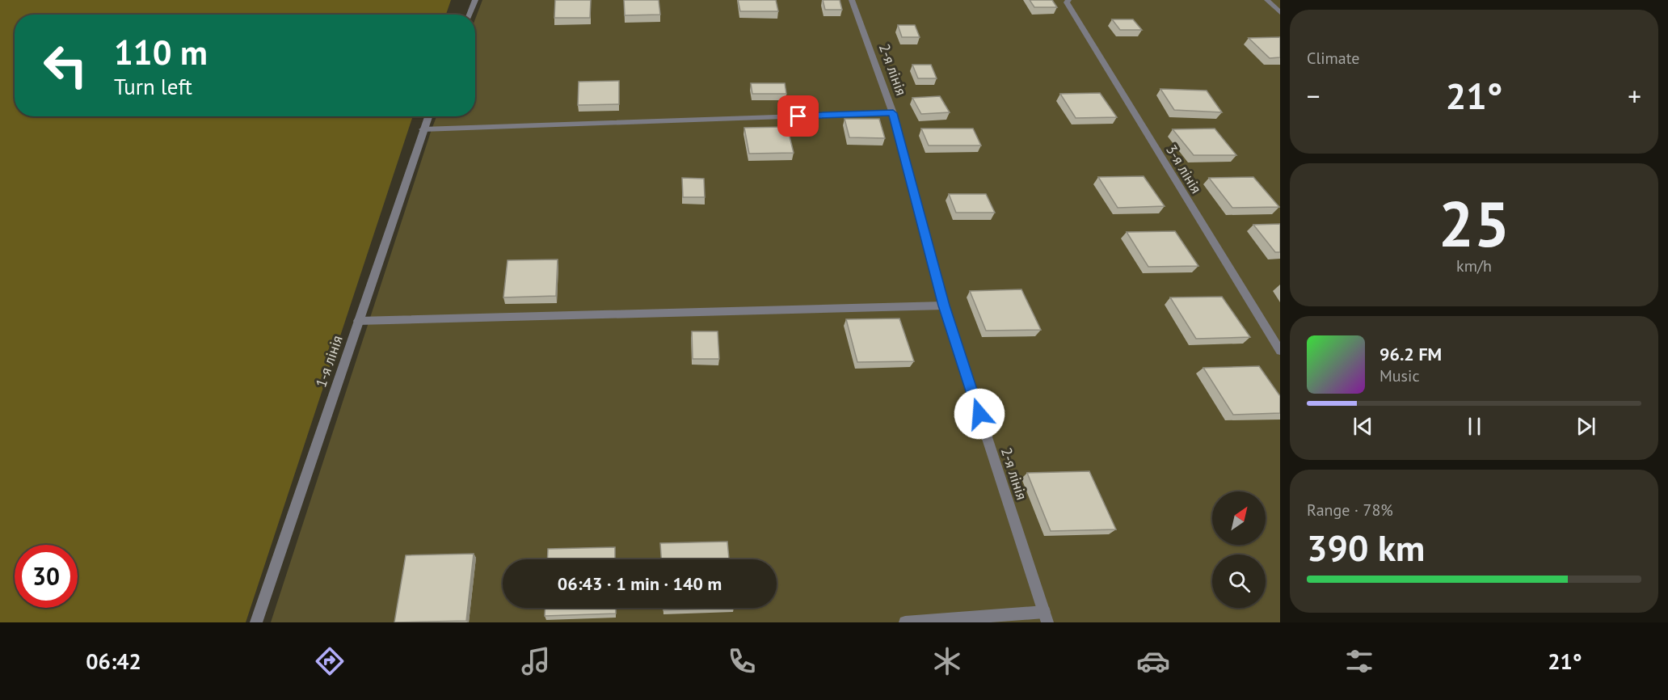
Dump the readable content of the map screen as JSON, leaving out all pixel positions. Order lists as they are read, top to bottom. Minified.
{"streets":{"street":["2-я лінія","3-я лінія","1-я лінія"]},"north":"top right","page":{"tile":["Climate",["25","km/h"],["Range · 78%","390 km"]],"turn":["110 m","Turn left"],"heat":["−","21°","+"],"song":["96.2 FM","Music"],"limit":"30","trip":"06:43 · 1 min · 140 m","tabs":["06:42","21°"]}}
